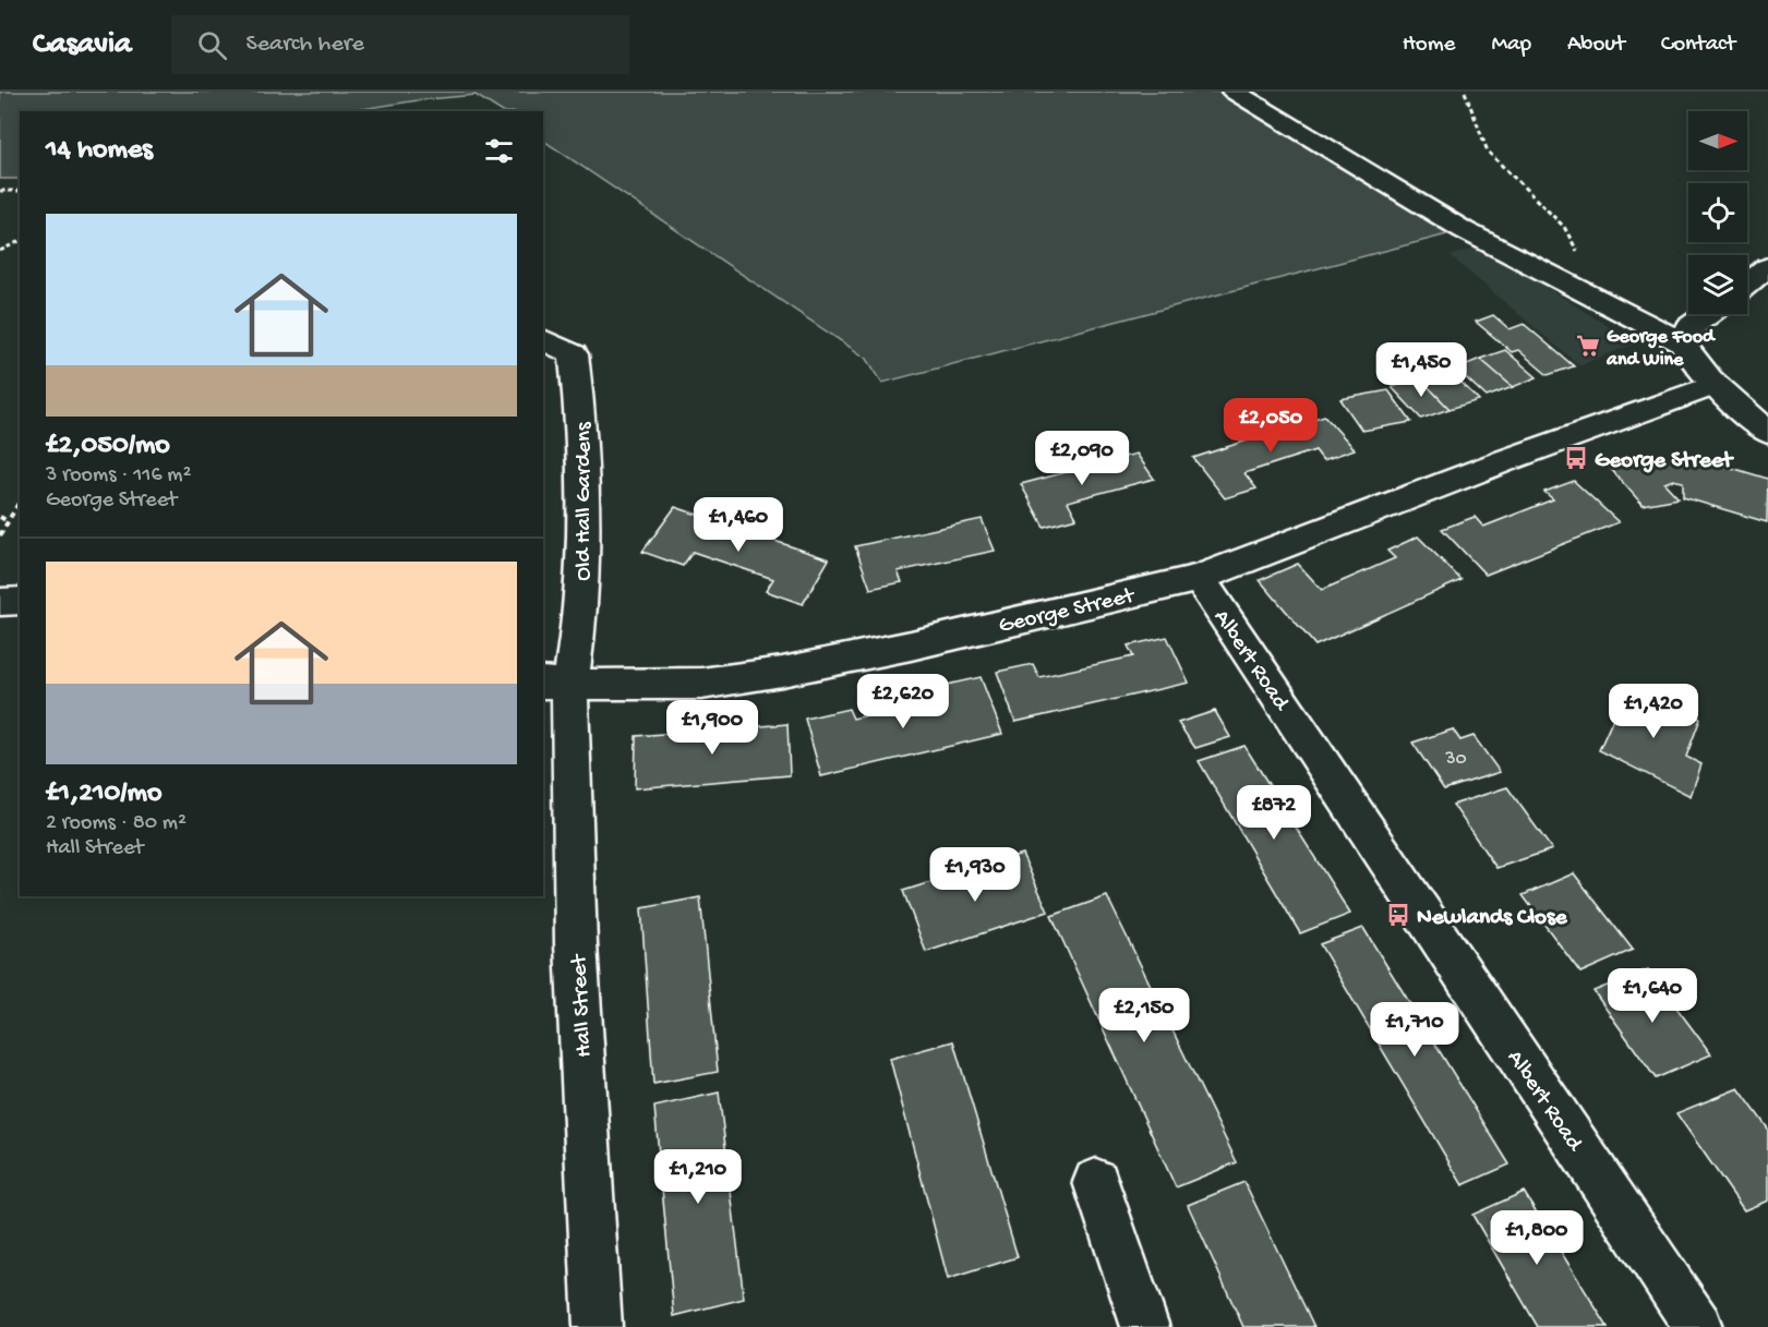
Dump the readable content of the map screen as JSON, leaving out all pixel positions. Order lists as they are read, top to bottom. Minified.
{"streets":{"street":["Old Hall Gardens","George Street","Albert Road","Hall Street"]},"crossings":[["Old Hall Gardens","George Street"],["Old Hall Gardens","Hall Street"],["George Street","Albert Road"],["George Street","Hall Street"]],"places":{"supermarket":["George Food and Wine"],"bus stop":["George Street","Newlands Close"]},"house_numbers":["30"],"north":"right","page":{"header":"Casavia","search":"Search here","nav":["Home","Map","About","Contact"],"heading":"14 homes","list":[{"name":"£2,050/mo","note":"3 rooms · 116 m² · George Street"},{"name":"£1,210/mo","note":"2 rooms · 80 m² · Hall Street"}],"price":["£1,450","£2,050","£2,090","£1,460","£2,620","£1,420","£1,900","£872","£1,930","£1,640","£2,150","£1,710","£1,210","£1,800"]}}
